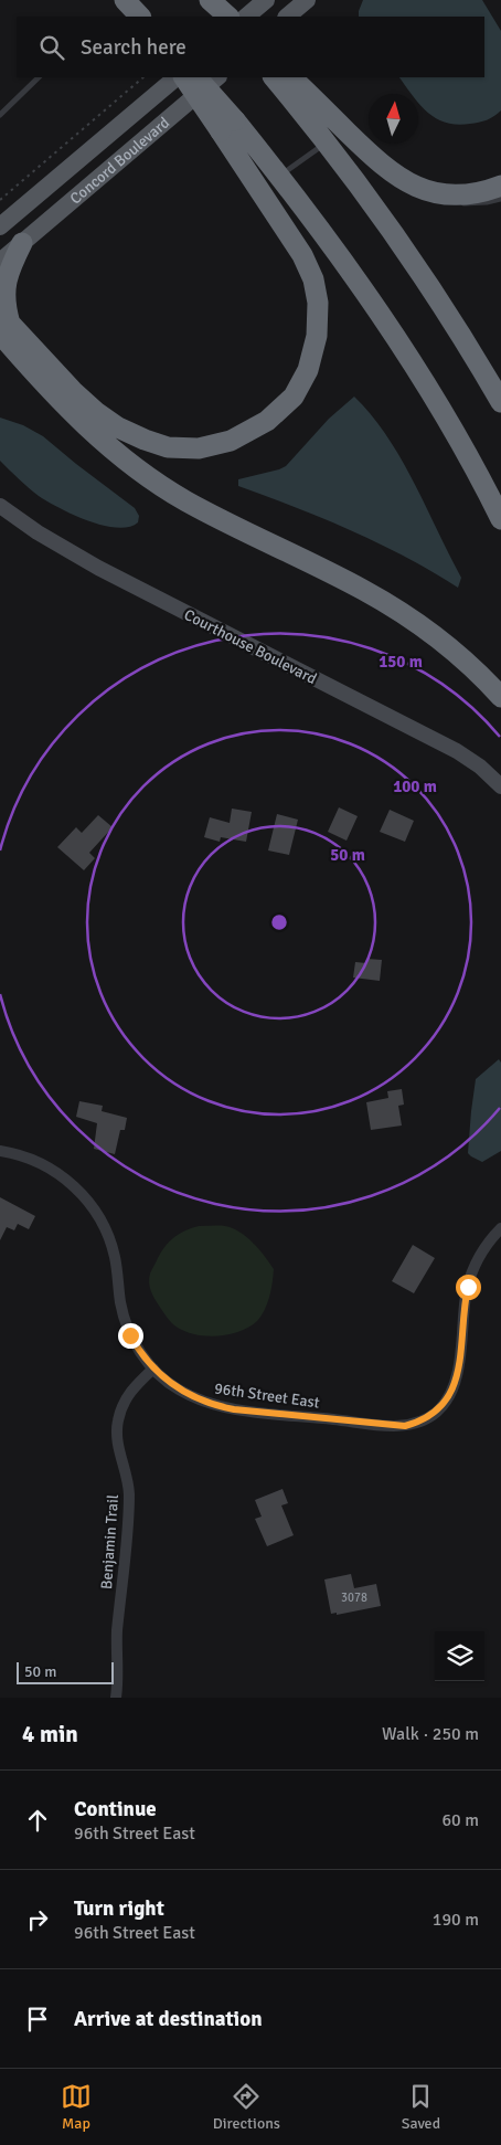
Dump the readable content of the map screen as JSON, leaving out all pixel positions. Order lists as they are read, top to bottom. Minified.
{"streets":{"main road":["Concord Boulevard"],"street":["Courthouse Boulevard","96th Street East","Benjamin Trail"]},"crossings":[["96th Street East","Benjamin Trail"]],"house_numbers":["3078"],"scale_bar":"50 m","north":"top","page":{"search":"Search here","scale":"50 m","heading":["4 min","Walk · 250 m"],"list":[["Continue","96th Street East","60 m"],["Turn right","96th Street East","190 m"],"Arrive at destination"],"nav":["Map","Directions","Saved"]},"rings":["150 m","100 m","50 m"]}
